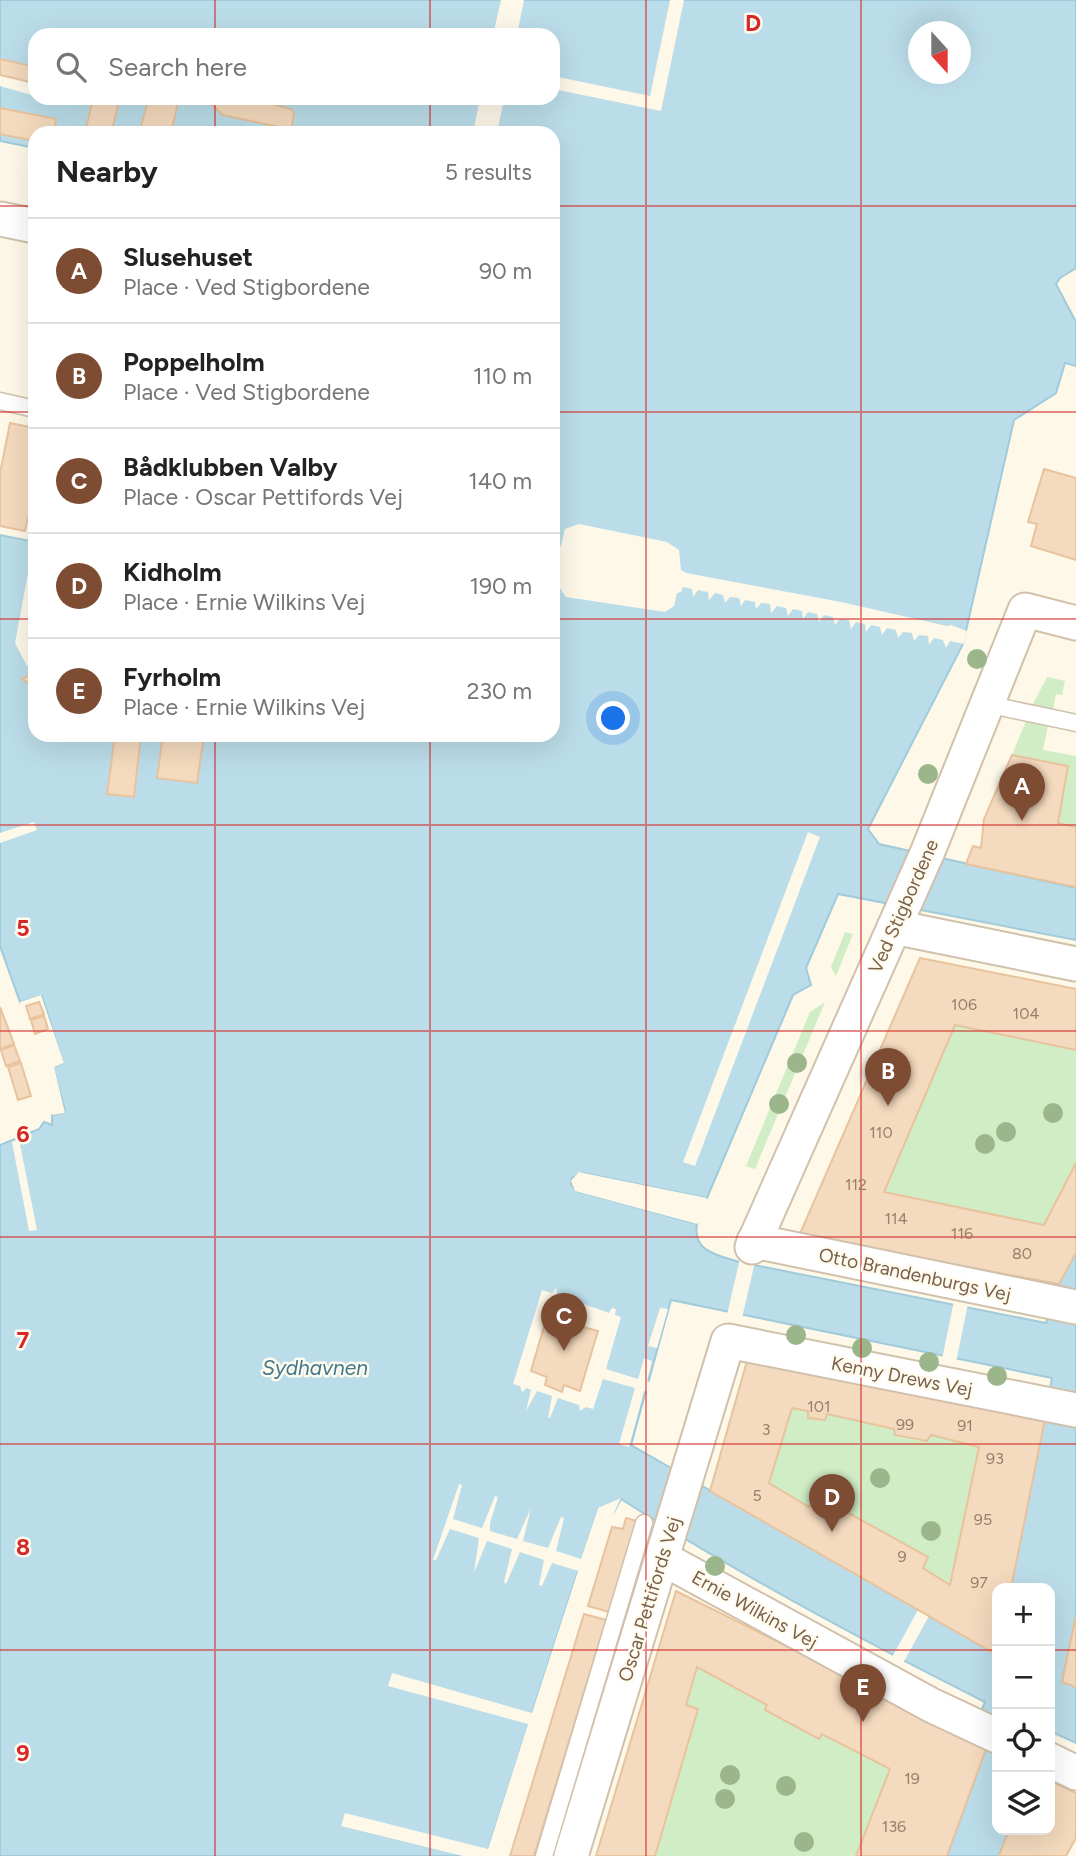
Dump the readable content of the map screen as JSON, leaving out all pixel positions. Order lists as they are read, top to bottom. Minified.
{"streets":{"street":["Ved Stigbordene","Otto Brandenburgs Vej","Kenny Drews Vej","Oscar Pettifords Vej","Ernie Wilkins Vej"]},"crossings":[["Ved Stigbordene","Otto Brandenburgs Vej"],["Kenny Drews Vej","Oscar Pettifords Vej"],["Oscar Pettifords Vej","Ernie Wilkins Vej"]],"water":["Sydhavnen"],"house_numbers":["106","104","110","112","114","116","80","101","99","91","3","93","5","95","9","97","19","136"],"north":"bottom","page":{"search":"Search here","heading":["Nearby","5 results"],"list":[{"mark":"A","name":"Slusehuset","note":"Place · Ved Stigbordene","value":"90 m"},{"mark":"B","name":"Poppelholm","note":"Place · Ved Stigbordene","value":"110 m"},{"mark":"C","name":"Bådklubben Valby","note":"Place · Oscar Pettifords Vej","value":"140 m"},{"mark":"D","name":"Kidholm","note":"Place · Ernie Wilkins Vej","value":"190 m"},{"mark":"E","name":"Fyrholm","note":"Place · Ernie Wilkins Vej","value":"230 m"}],"pins":["A","B","C","D","E"],"map_buttons":["+","−"]},"grid":{"columns":["D"],"rows":["5","6","7","8","9"]}}
